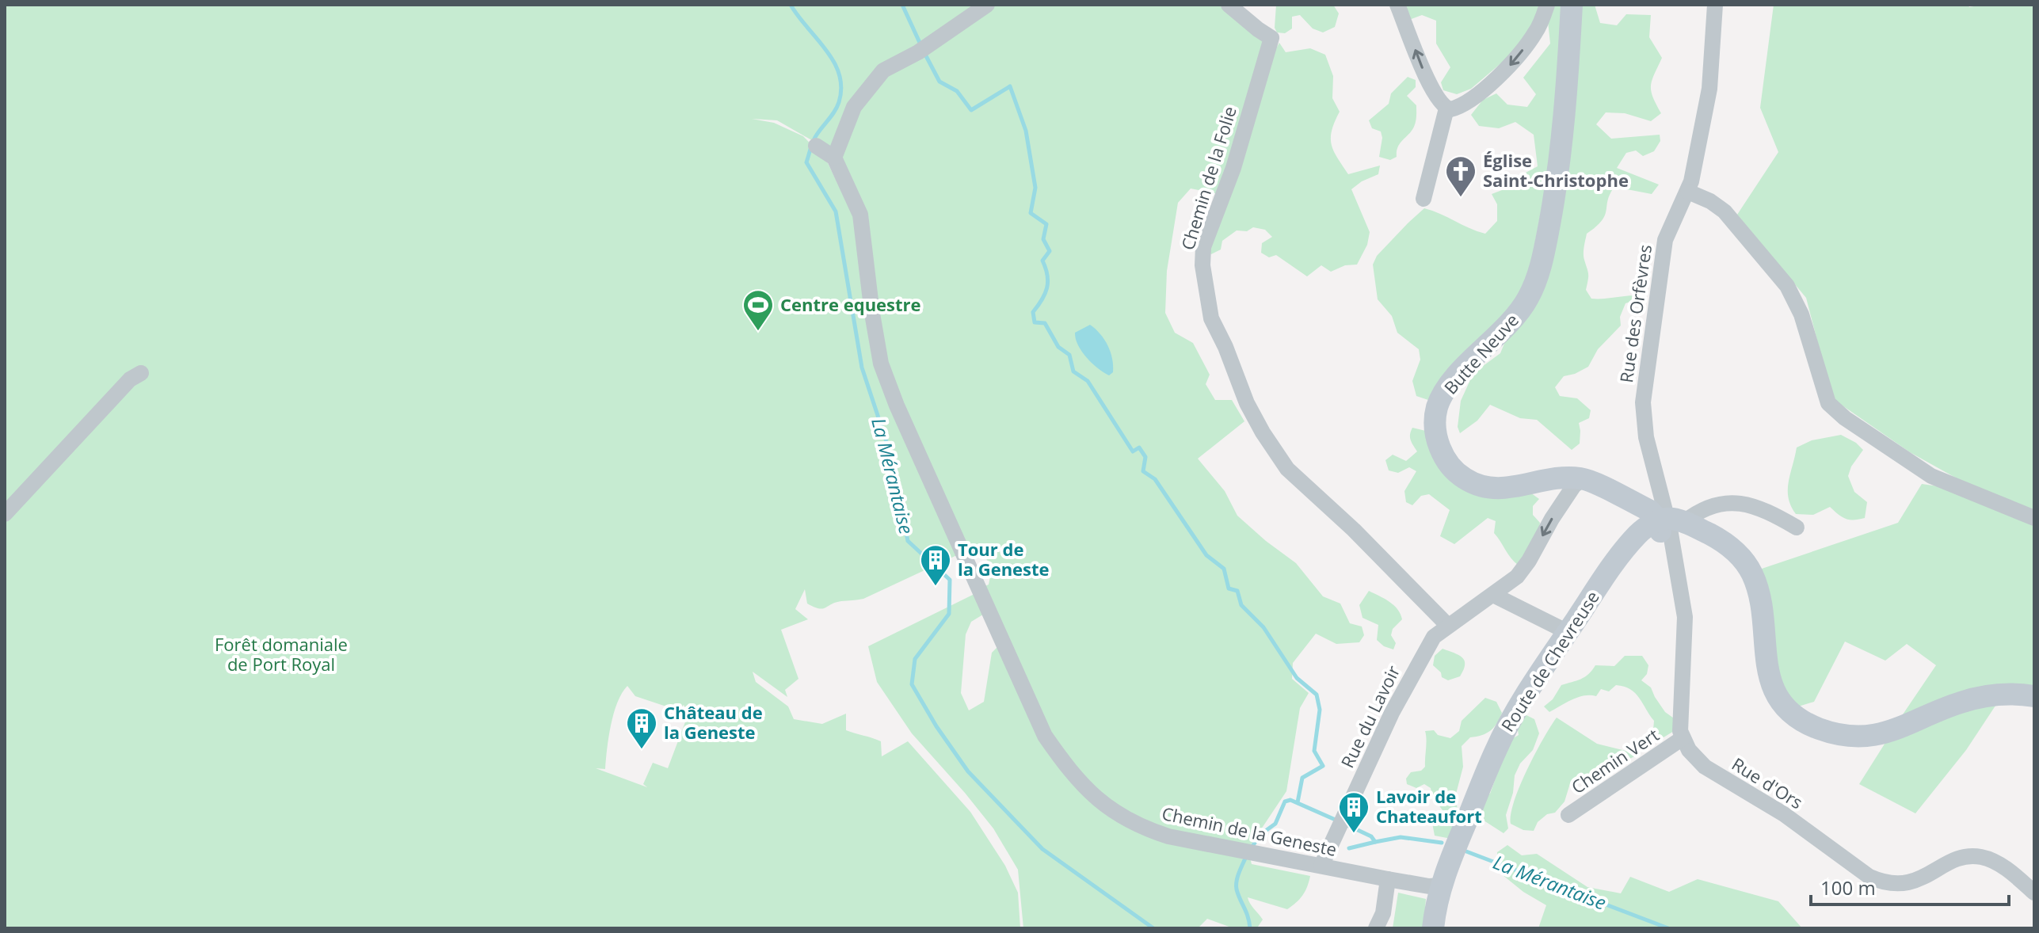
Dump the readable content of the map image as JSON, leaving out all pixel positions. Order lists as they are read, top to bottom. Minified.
{"streets":{"main road":["Butte Neuve","Route de Chevreuse"],"street":["Chemin de la Folie","Rue des Orfèvres","Rue du Lavoir","Chemin Vert","Rue d'Ors","Chemin de la Geneste"]},"crossings":[["Chemin de la Folie","Rue du Lavoir"],["Rue des Orfèvres","Butte Neuve"],["Rue des Orfèvres","Route de Chevreuse"],["Butte Neuve","Route de Chevreuse"],["Butte Neuve","Rue du Lavoir"],["Route de Chevreuse","Chemin de la Geneste"],["Rue du Lavoir","Chemin de la Geneste"],["Chemin Vert","Rue d'Ors"]],"water":["La Mérantaise"],"parks":["Forêt domaniale de Port Royal"],"places":{"church":["Église Saint-Christophe"],"sports":["Centre equestre"],"building":["Tour de la Geneste","Château de la Geneste","Lavoir de Chateaufort"]},"scale_bar":"100 m"}
